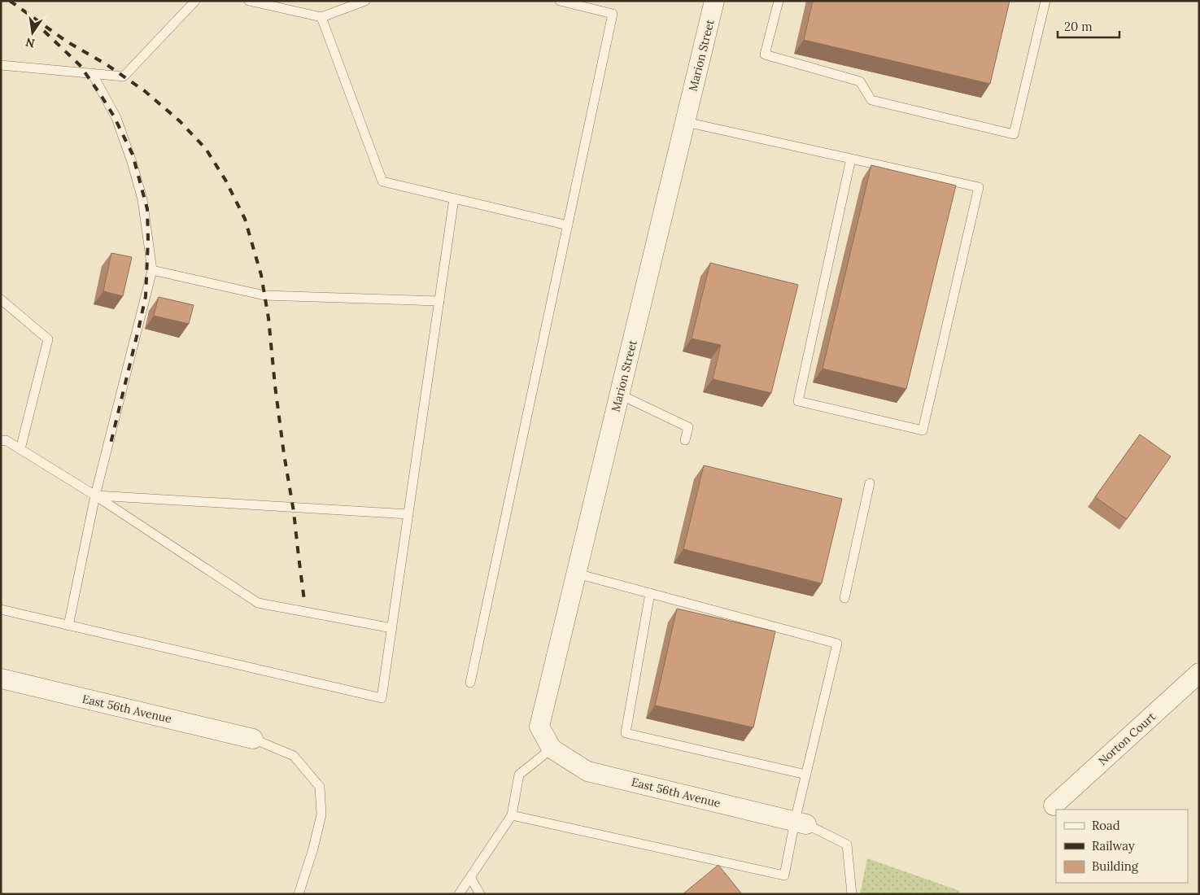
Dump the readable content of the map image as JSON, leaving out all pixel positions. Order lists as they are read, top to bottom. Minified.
{"streets":{"street":["Marion Street","East 56th Avenue","Norton Court"]},"crossings":[["Marion Street","East 56th Avenue"]],"legend":["Road","Railway","Building"],"scale_bar":"20 m","north":"bottom"}
